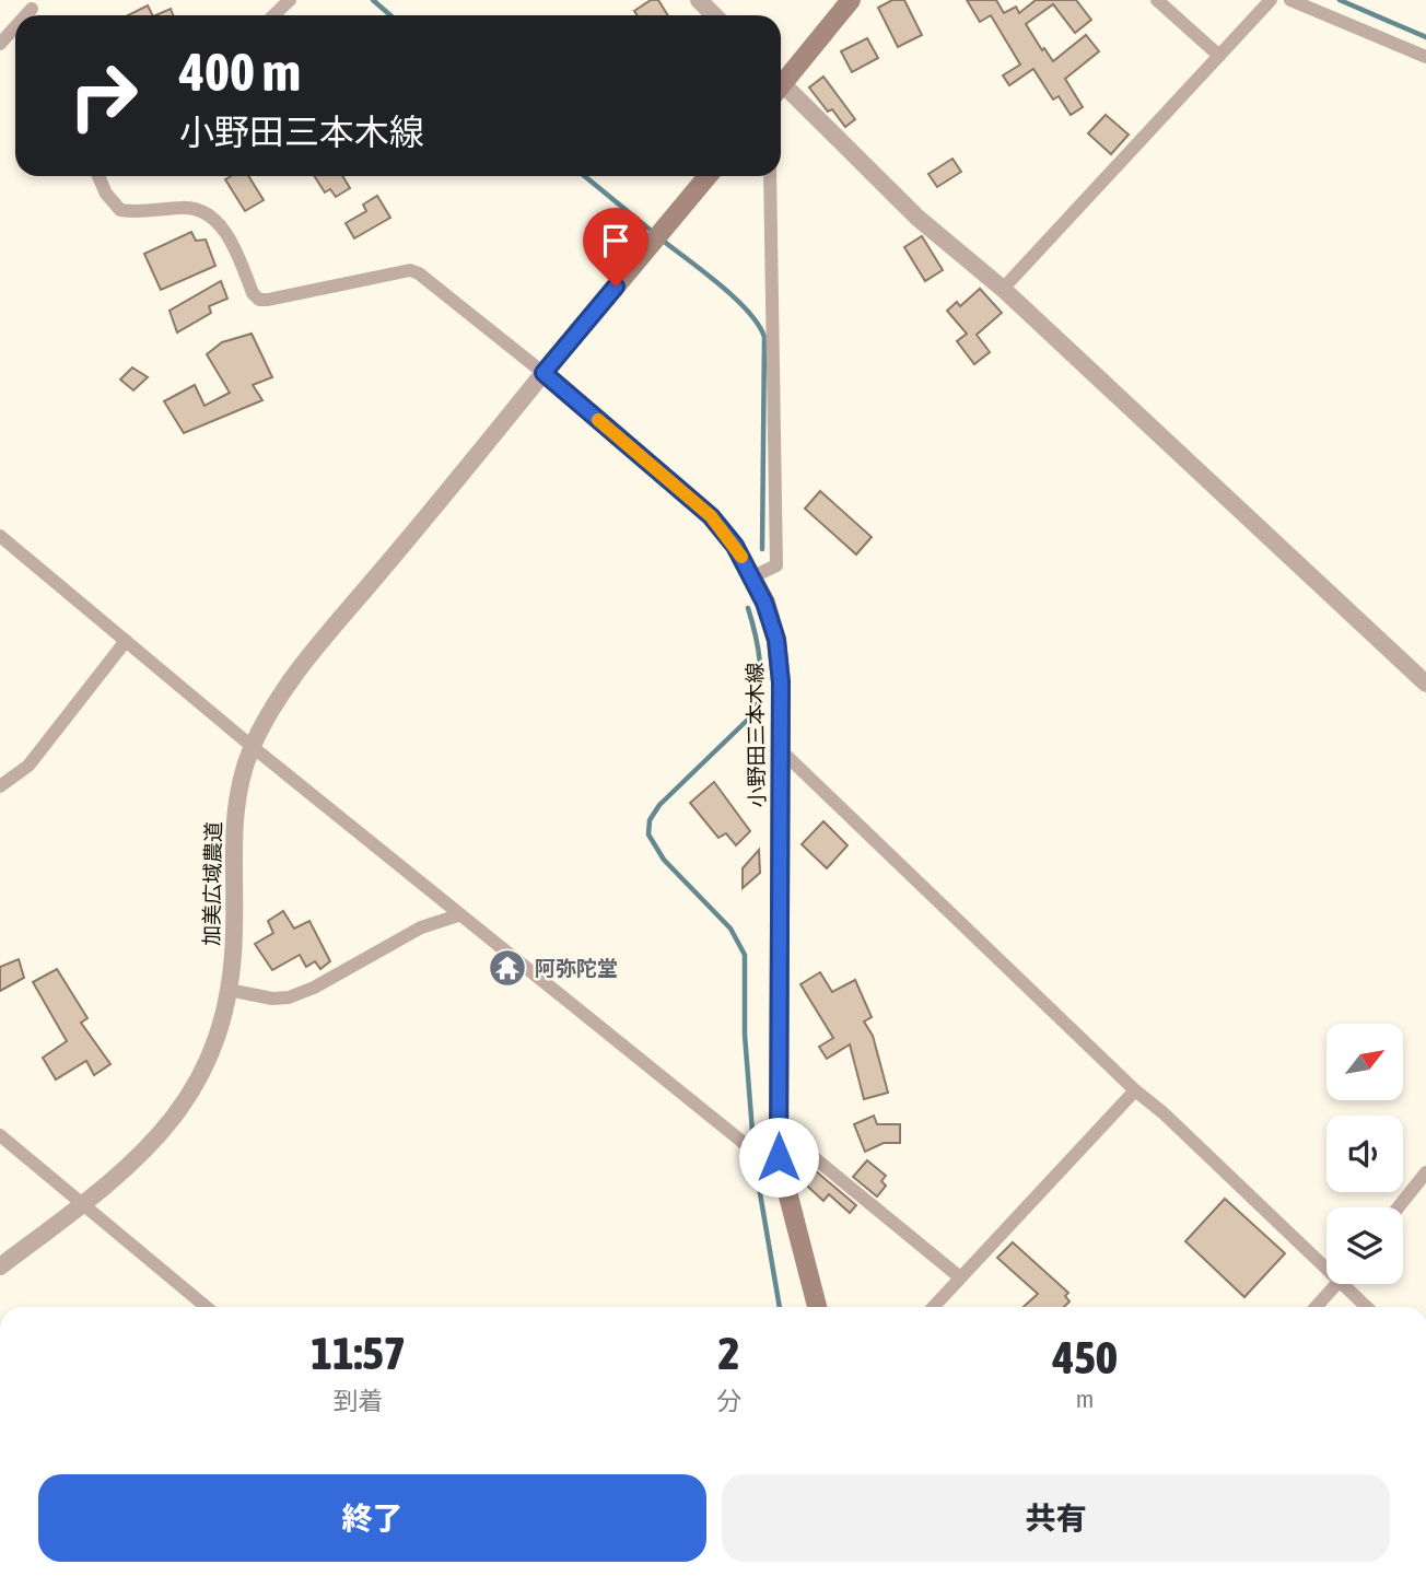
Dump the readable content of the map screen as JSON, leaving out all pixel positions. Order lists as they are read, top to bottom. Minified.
{"streets":{"main road":["小野田三本木線"],"street":["加美広域農道"]},"crossings":[["小野田三本木線","加美広域農道"]],"places":{"temple":["阿弥陀堂"]},"north":"top right","page":{"turn":["400 m","小野田三本木線"],"eta":["11:57","到着","2","分","450","m"],"buttons":["終了","共有"]}}
